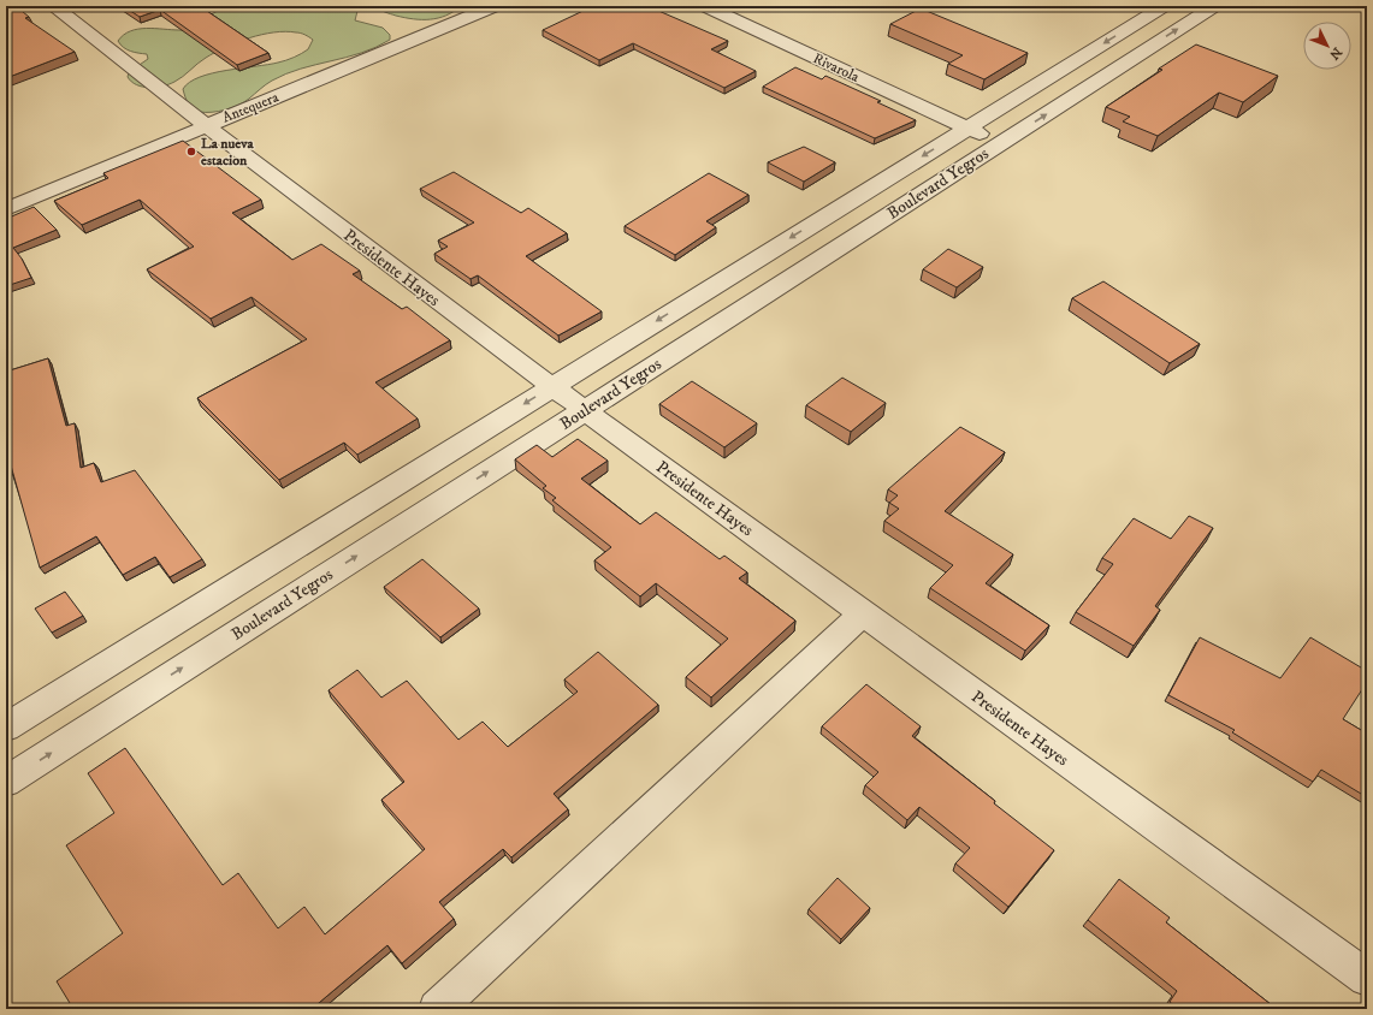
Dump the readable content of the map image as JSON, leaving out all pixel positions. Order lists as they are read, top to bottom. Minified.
{"streets":{"street":["Rivarola","Antequera","Boulevard Yegros","Presidente Hayes"]},"crossings":[["Rivarola","Boulevard Yegros"],["Antequera","Presidente Hayes"],["Boulevard Yegros","Presidente Hayes"]],"places":["La nueva estacion"],"north":"bottom right"}
